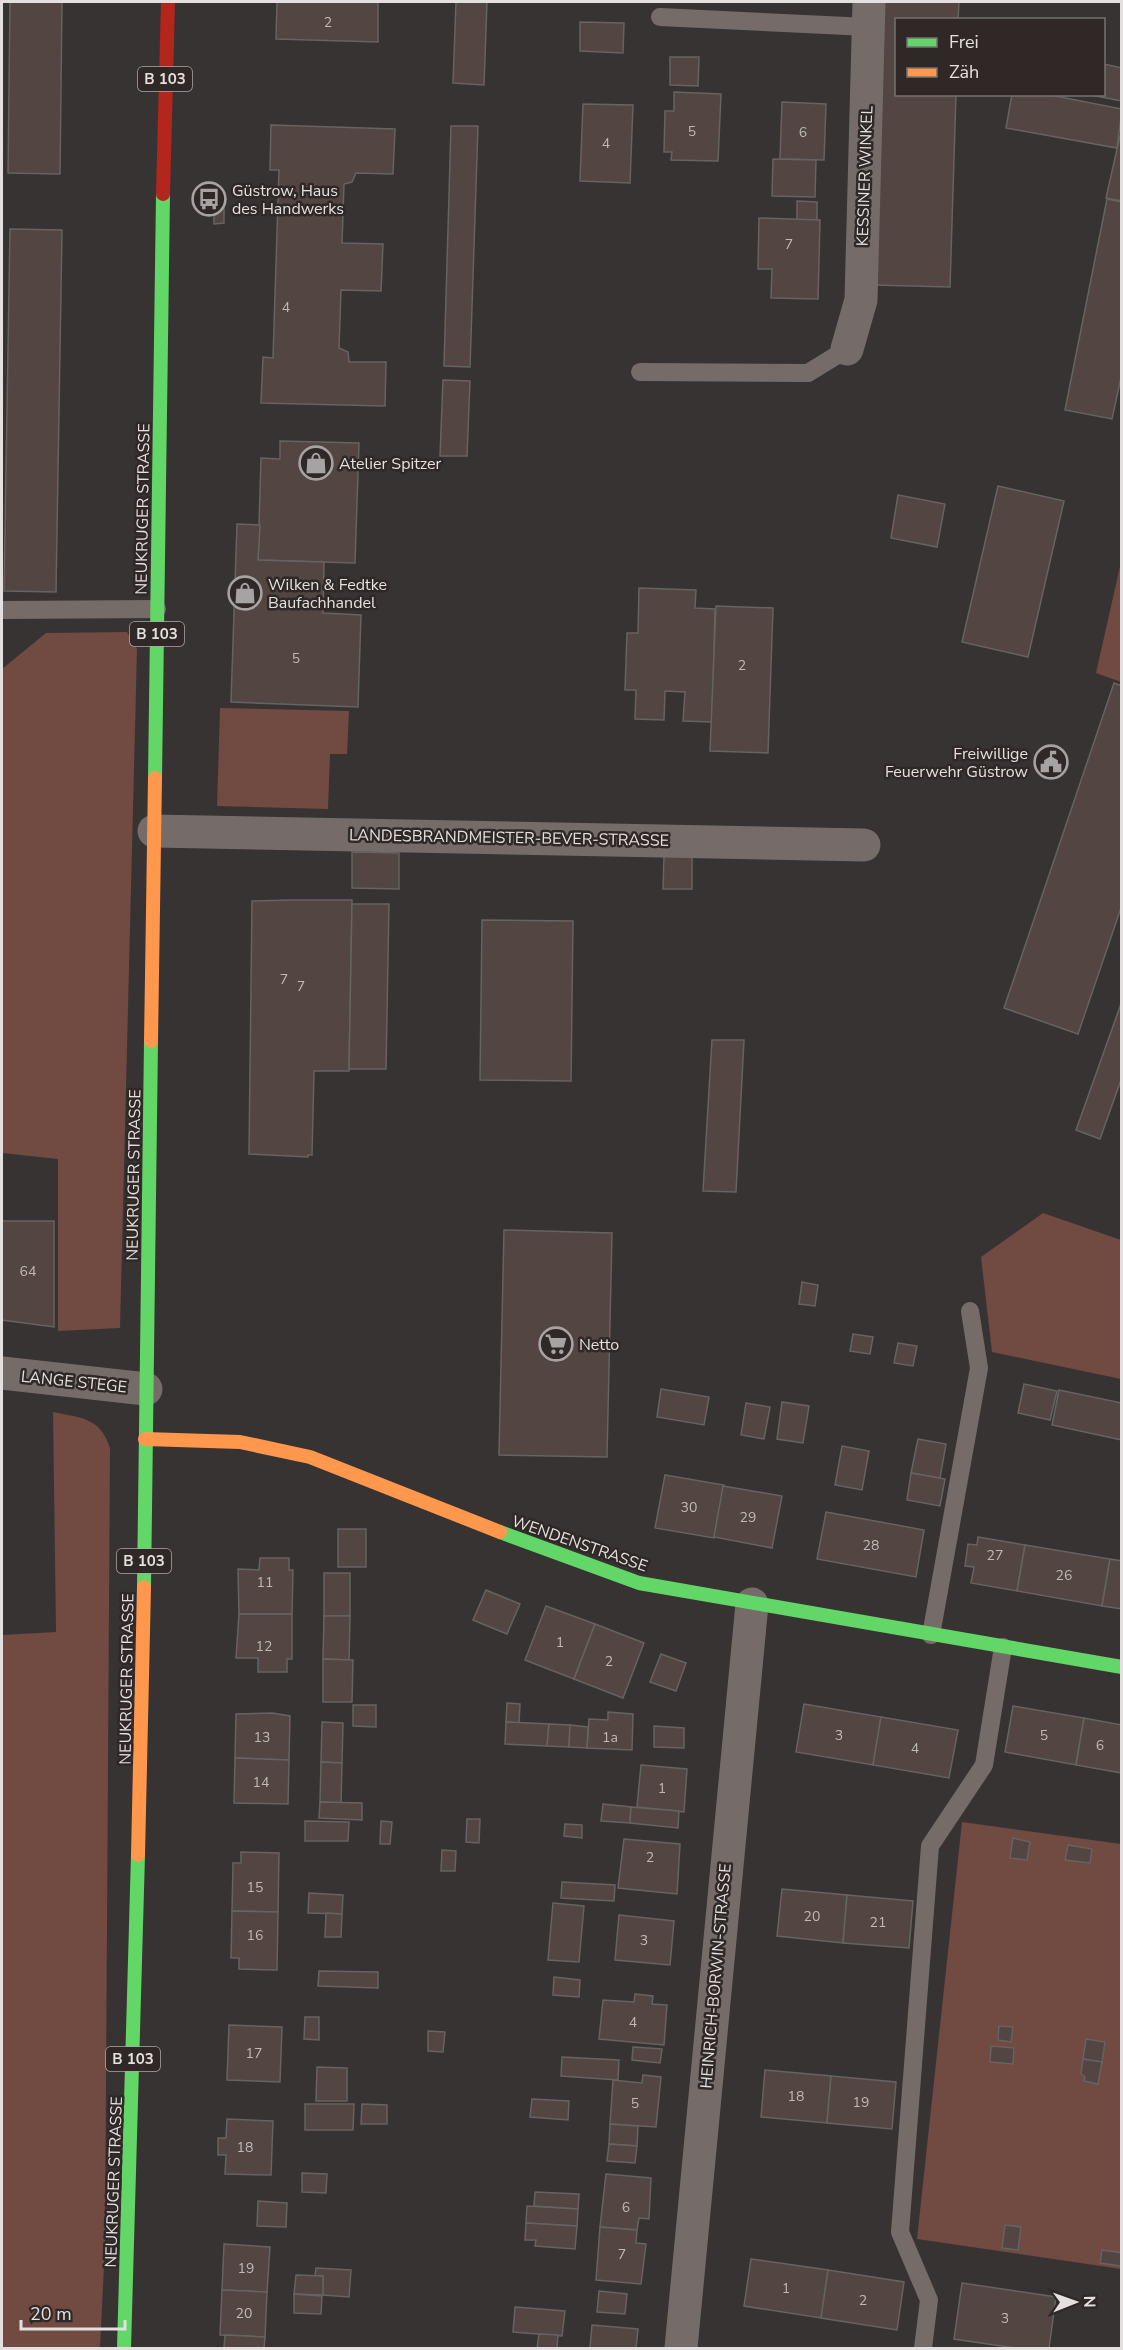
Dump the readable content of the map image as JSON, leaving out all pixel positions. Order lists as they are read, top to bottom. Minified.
{"streets":{"main road":["B 103","NEUKRUGER STRASSE","WENDENSTRASSE"],"street":["KESSINER WINKEL","LANDESBRANDMEISTER-BEVER-STRASSE","LANGE STEGE","HEINRICH-BORWIN-STRASSE"]},"crossings":[["NEUKRUGER STRASSE","LANDESBRANDMEISTER-BEVER-STRASSE"],["NEUKRUGER STRASSE","LANGE STEGE"],["NEUKRUGER STRASSE","WENDENSTRASSE"],["WENDENSTRASSE","HEINRICH-BORWIN-STRASSE"]],"places":{"bus stop":["Güstrow, Haus des Handwerks"],"shop":["Atelier Spitzer","Wilken & Fedtke Baufachhandel"],"public building":["Freiwillige Feuerwehr Güstrow"],"supermarket":["Netto"]},"house_numbers":["2","5","6","4","7","4","5","2","7","7","64","30","29","28","27","26","11","1","12","2","3","5","13","1a","6","4","14","1","2","15","20","21","16","3","4","17","18","19","5","18","6","7","19","1","2","20","3"],"legend":["Frei","Zäh"],"scale_bar":"20 m","north":"right"}
